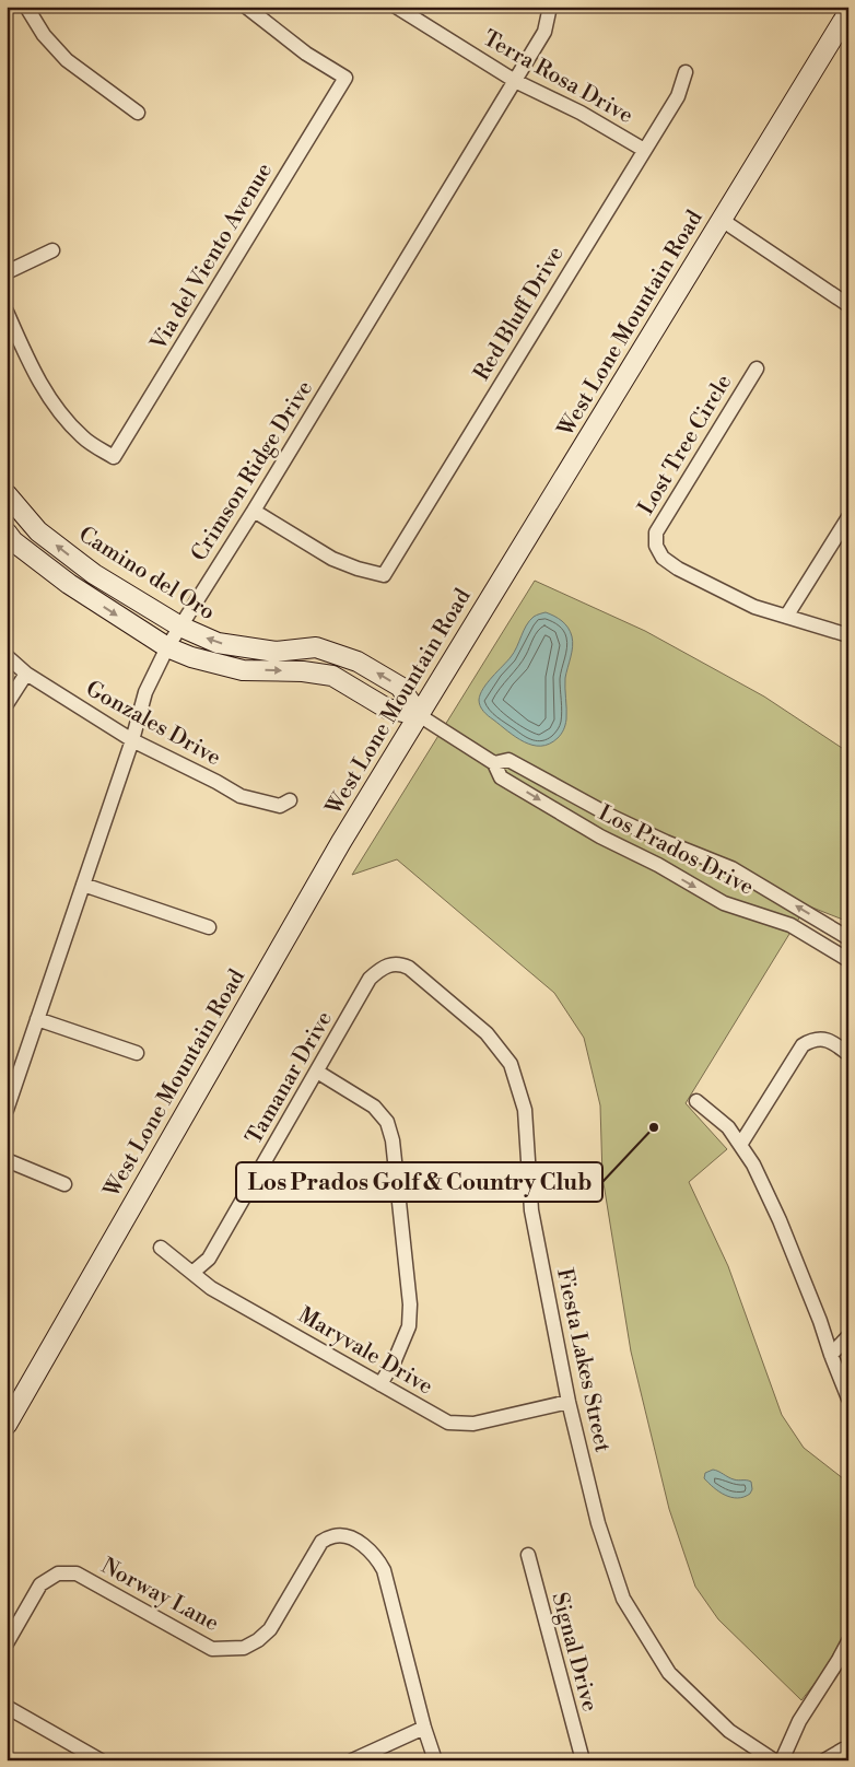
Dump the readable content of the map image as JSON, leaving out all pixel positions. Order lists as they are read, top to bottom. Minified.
{"streets":{"main road":["West Lone Mountain Road","Camino del Oro"],"street":["Terra Rosa Drive","Via del Viento Avenue","Red Bluff Drive","Lost Tree Circle","Crimson Ridge Drive","Gonzales Drive","Los Prados Drive","Tamanar Drive","Maryvale Drive","Fiesta Lakes Street","Norway Lane","Signal Drive"]},"crossings":[["Terra Rosa Drive","Red Bluff Drive"],["Terra Rosa Drive","Crimson Ridge Drive"],["Red Bluff Drive","Crimson Ridge Drive"],["West Lone Mountain Road","Camino del Oro"],["West Lone Mountain Road","Los Prados Drive"],["Crimson Ridge Drive","Camino del Oro"],["Crimson Ridge Drive","Gonzales Drive"],["Camino del Oro","Los Prados Drive"],["Tamanar Drive","Maryvale Drive"],["Tamanar Drive","Fiesta Lakes Street"],["Maryvale Drive","Fiesta Lakes Street"]],"places":["Los Prados Golf & Country Club"]}
